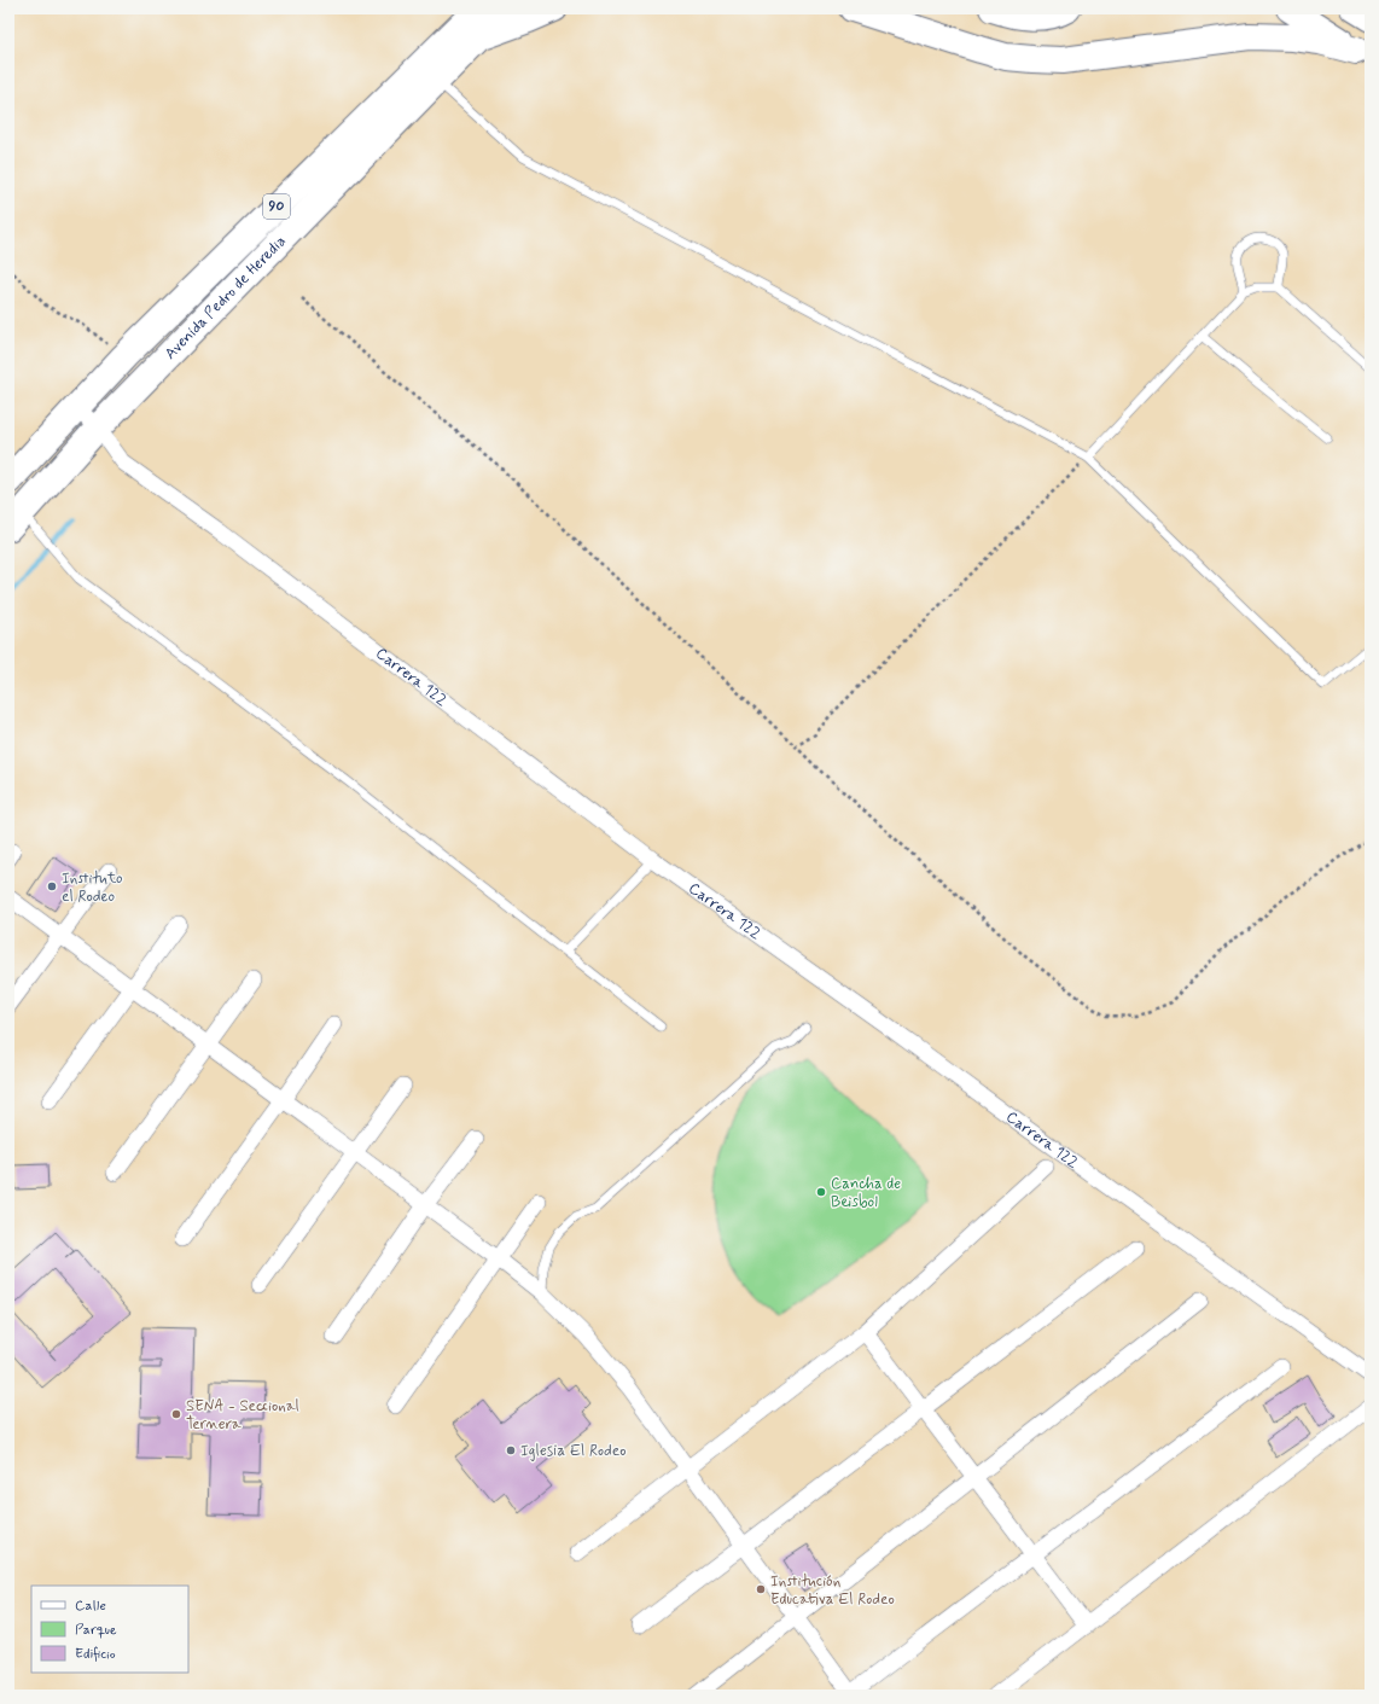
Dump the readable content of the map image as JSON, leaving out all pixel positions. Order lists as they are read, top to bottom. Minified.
{"streets":{"highway":["90","Avenida Pedro de Heredia"],"street":["Carrera 122"]},"crossings":[["Avenida Pedro de Heredia","Carrera 122"]],"places":["Instituto el Rodeo","Cancha de Beisbol","SENA - Seccional Ternera","Iglesia El Rodeo","Institución Educativa El Rodeo"],"legend":["Calle","Parque","Edificio"]}
